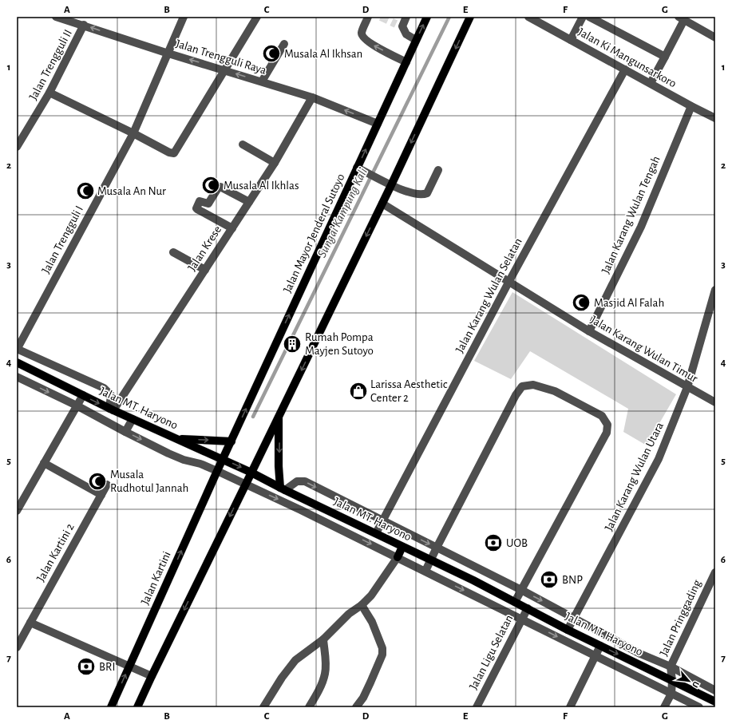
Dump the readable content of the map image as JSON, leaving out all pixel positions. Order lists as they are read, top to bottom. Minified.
{"streets":{"main road":["Jalan Mayor Jenderal Sutoyo","Jalan MT. Haryono","Jalan Kartini"],"street":["Jalan Trengguli Raya","Jalan Ki Mangunsarkoro","Jalan Trengguli II","Jalan Karang Wulan Tengah","Jalan Trengguli I","Jalan Krese","Jalan Karang Wulan Selatan","Jalan Karang Wulan Timur","Jalan Karang Wulan Utara","Jalan Kartini 2","Jalan Pringgading","Jalan Ligu Selatan"]},"crossings":[["Jalan Trengguli Raya","Jalan Trengguli II"],["Jalan Trengguli Raya","Jalan Mayor Jenderal Sutoyo"],["Jalan Trengguli Raya","Jalan Trengguli I"],["Jalan Trengguli Raya","Jalan Krese"],["Jalan Ki Mangunsarkoro","Jalan Karang Wulan Tengah"],["Jalan Ki Mangunsarkoro","Jalan Karang Wulan Selatan"],["Jalan Karang Wulan Tengah","Jalan Karang Wulan Timur"],["Jalan Mayor Jenderal Sutoyo","Jalan MT. Haryono"],["Jalan Mayor Jenderal Sutoyo","Jalan Kartini"],["Jalan Krese","Jalan MT. Haryono"],["Jalan Karang Wulan Selatan","Jalan Karang Wulan Timur"],["Jalan Karang Wulan Selatan","Jalan MT. Haryono"],["Jalan Karang Wulan Timur","Jalan Karang Wulan Utara"],["Jalan MT. Haryono","Jalan Karang Wulan Utara"],["Jalan MT. Haryono","Jalan Kartini"],["Jalan MT. Haryono","Jalan Pringgading"],["Jalan MT. Haryono","Jalan Ligu Selatan"]],"one_way":["Jalan Trengguli Raya"],"water":["Sungai Kampung Kali"],"places":{"mosque":["Musala Al Ikhsan","Musala Al Ikhlas","Musala An Nur","Masjid Al Falah","Musala Rudhotul Jannah"],"building":["Rumah Pompa Mayjen Sutoyo"],"shop":["Larissa Aesthetic Center 2"],"bank":["UOB","BNP","BRI"]},"north":"bottom right","grid":{"columns":["A","B","C","D","E","F","G"],"rows":["1","2","3","4","5","6","7"]}}
